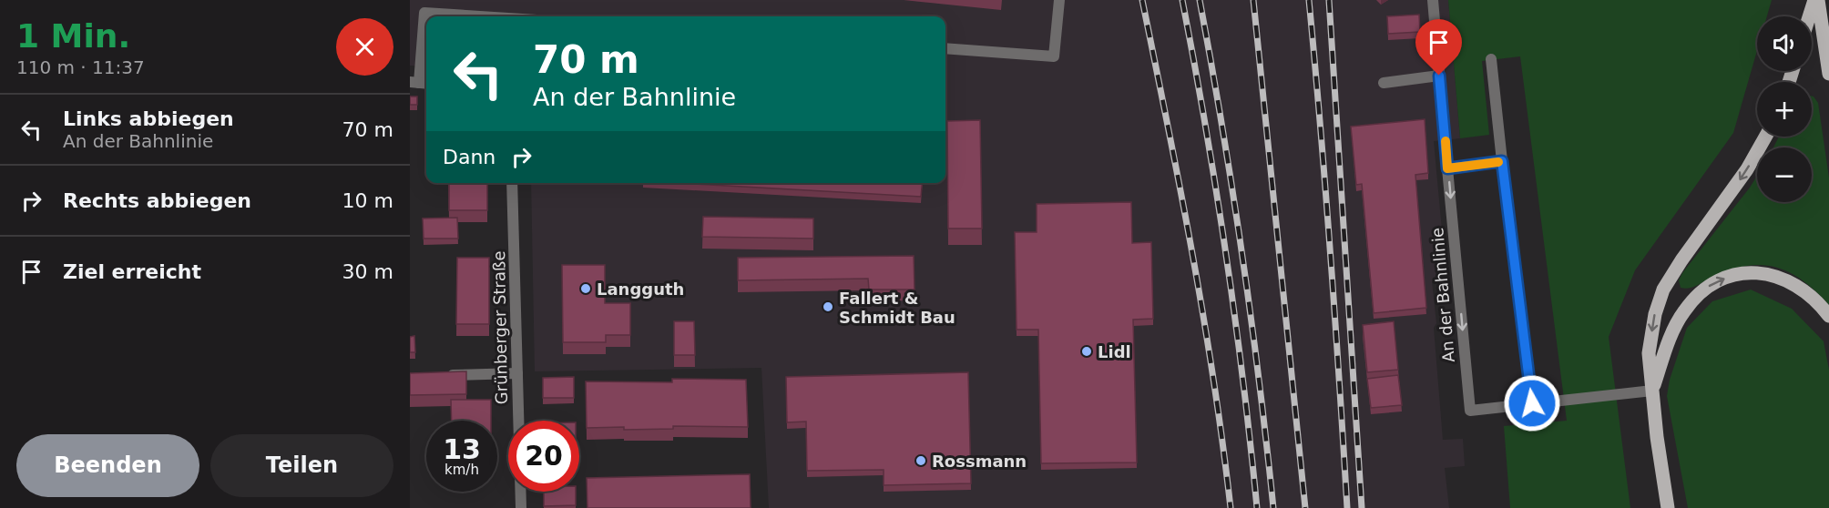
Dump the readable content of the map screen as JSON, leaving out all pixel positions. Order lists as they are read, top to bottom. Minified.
{"streets":{"street":["An der Bahnlinie","Grünberger Straße"]},"places":["Langguth","Fallert & Schmidt Bau","Lidl","Rossmann"],"page":{"heading":["1 Min.","110 m · 11:37"],"map_buttons":["+","−"],"turn":["70 m","An der Bahnlinie"],"list":[{"name":"Links abbiegen","note":"An der Bahnlinie","value":"70 m"},{"name":"Rechts abbiegen","value":"10 m"},{"name":"Ziel erreicht","value":"30 m"}],"then":"Dann","speed":"13 km/h","limit":"20","buttons":["Beenden","Teilen"]}}
